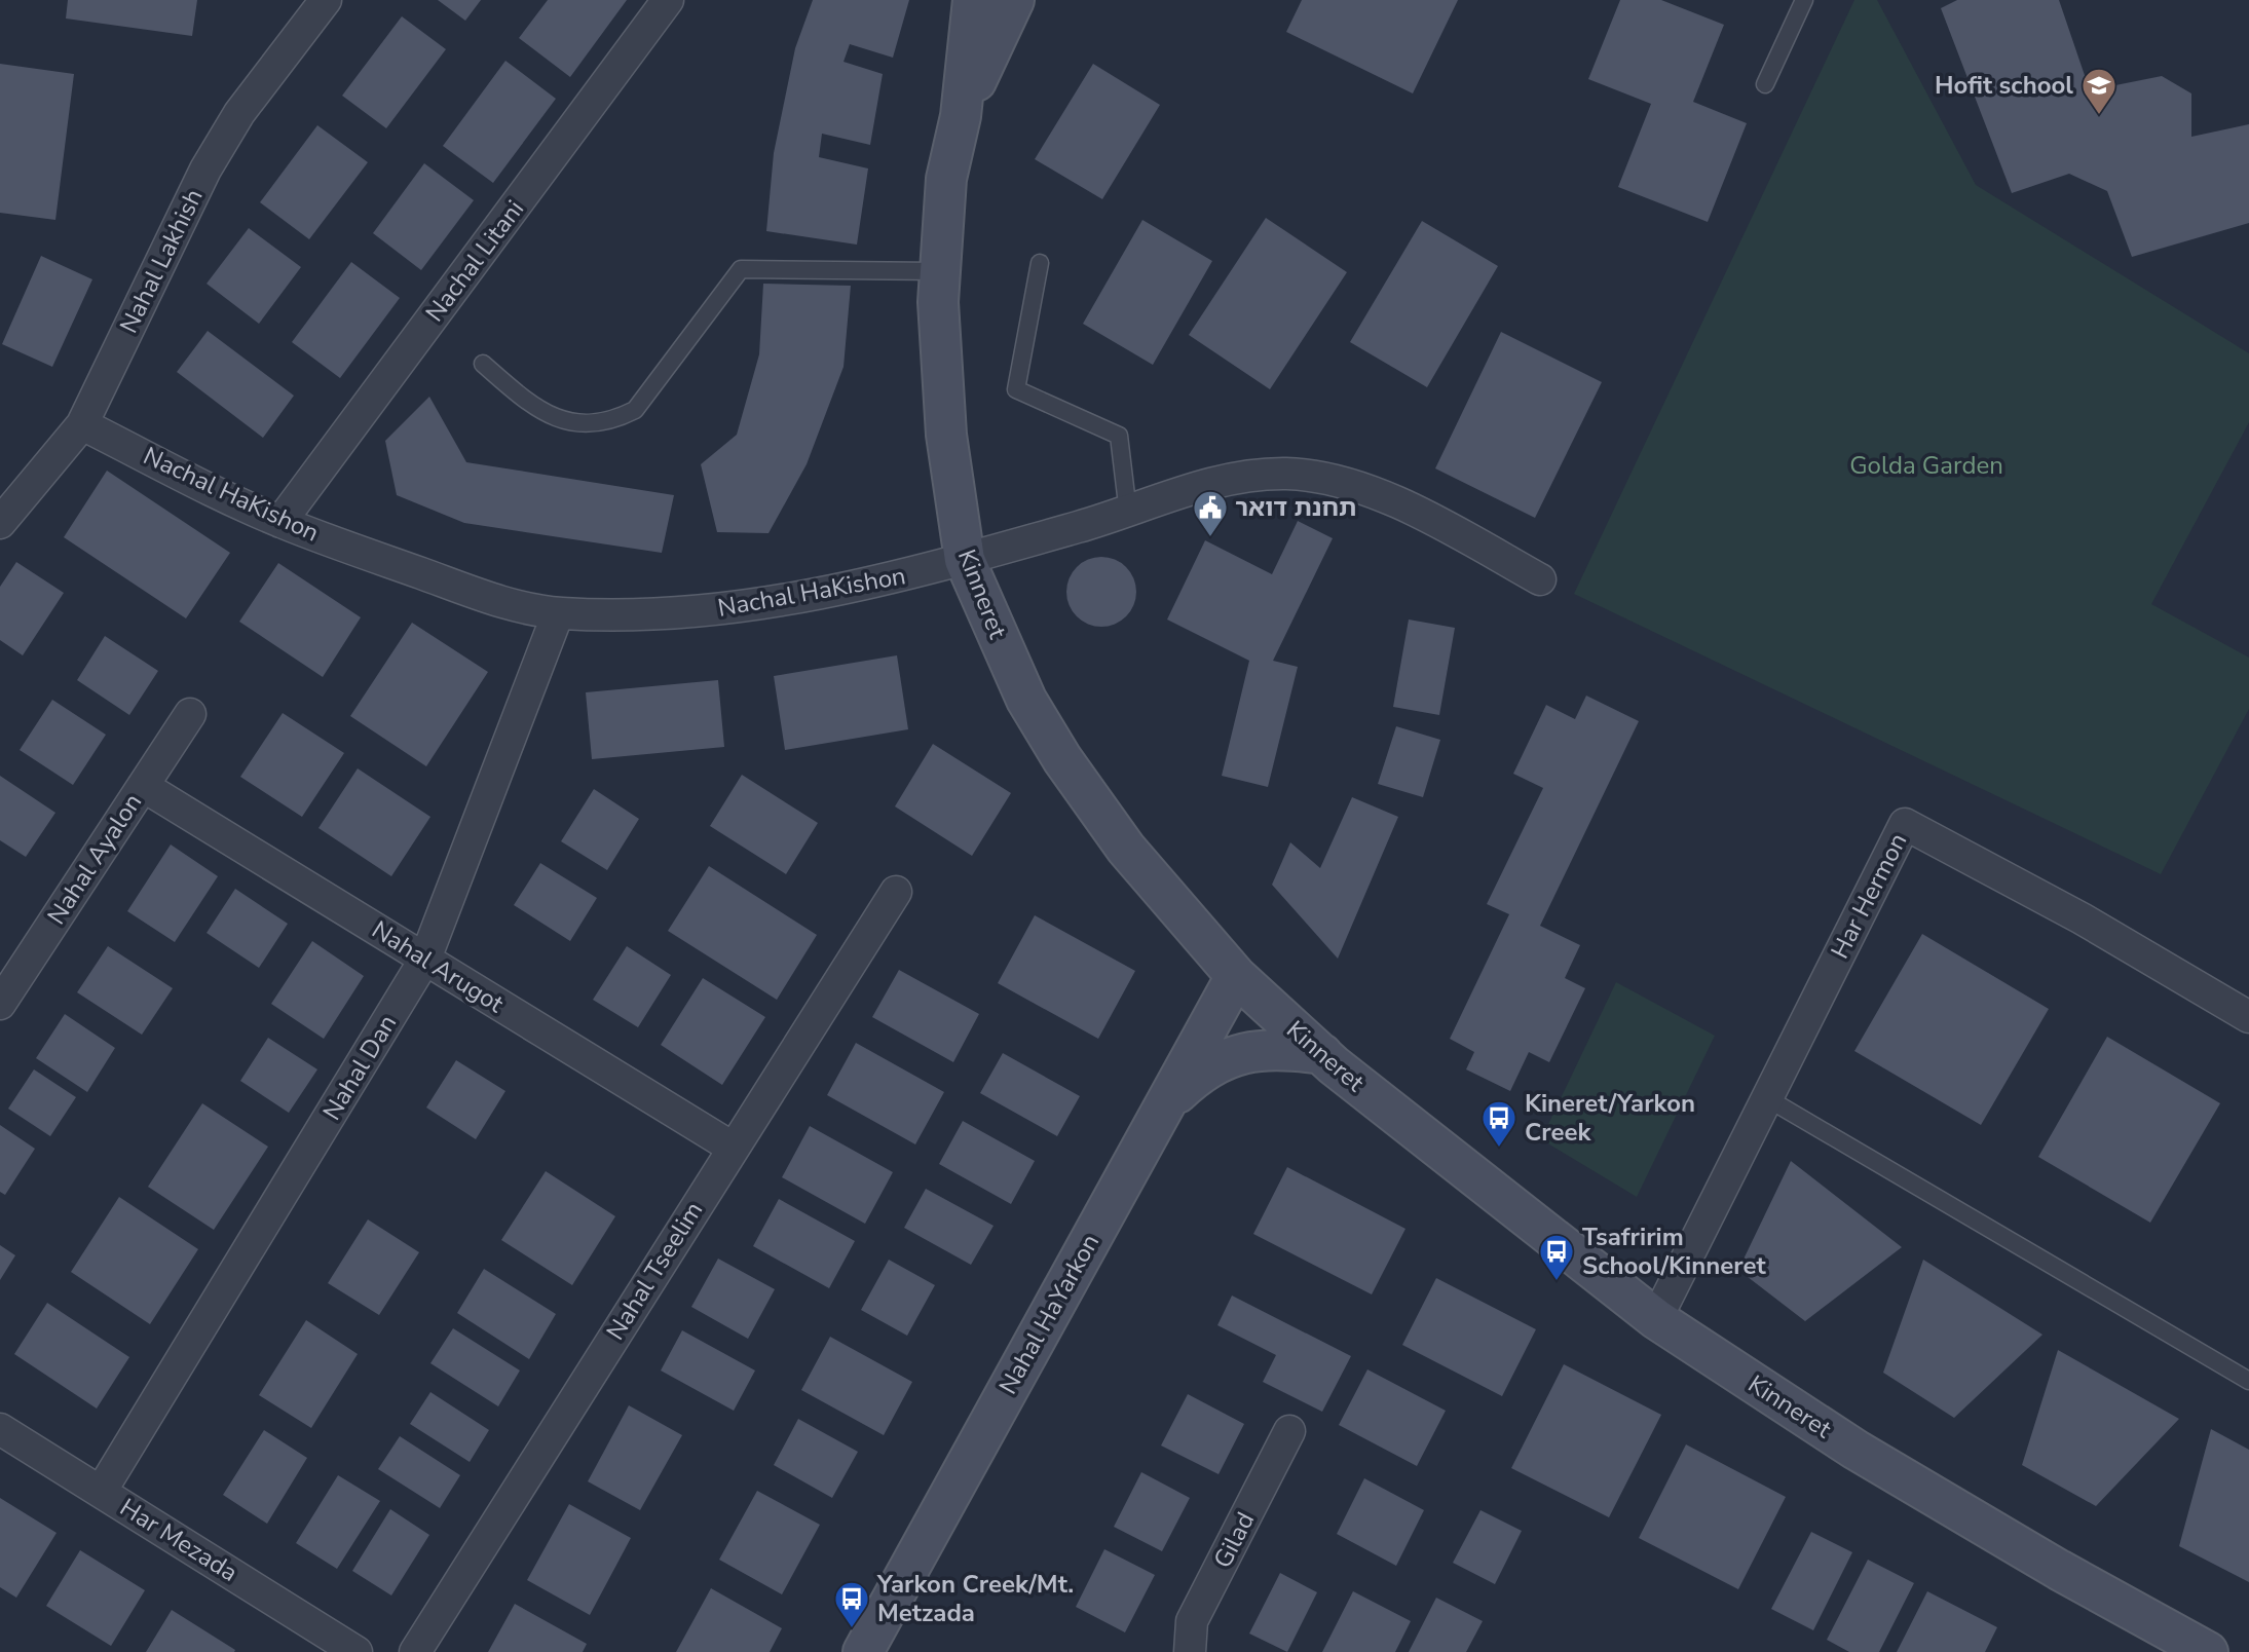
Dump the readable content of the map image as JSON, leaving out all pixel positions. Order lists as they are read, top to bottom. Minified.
{"streets":{"street":["Nahal Lakhish","Nachal Litani","Nachal HaKishon","Kinneret","Nahal Ayalon","Har Hermon","Nahal Arugot","Nahal Dan","Nahal Tseelim","Nahal HaYarkon","Har Mezada","Gilad"]},"crossings":[["Nahal Lakhish","Nachal HaKishon"],["Nachal Litani","Nachal HaKishon"],["Nachal HaKishon","Kinneret"],["Nachal HaKishon","Nahal Dan"],["Kinneret","Har Hermon"],["Kinneret","Nahal HaYarkon"],["Nahal Ayalon","Nahal Arugot"],["Nahal Arugot","Nahal Dan"],["Nahal Arugot","Nahal Tseelim"],["Nahal Dan","Har Mezada"]],"parks":["Golda Garden"],"places":{"school or university":["Hofit school"],"public building":["תחנת דואר"],"bus stop":["Kineret/Yarkon Creek","Tsafririm School/Kinneret","Yarkon Creek/Mt. Metzada"]}}
